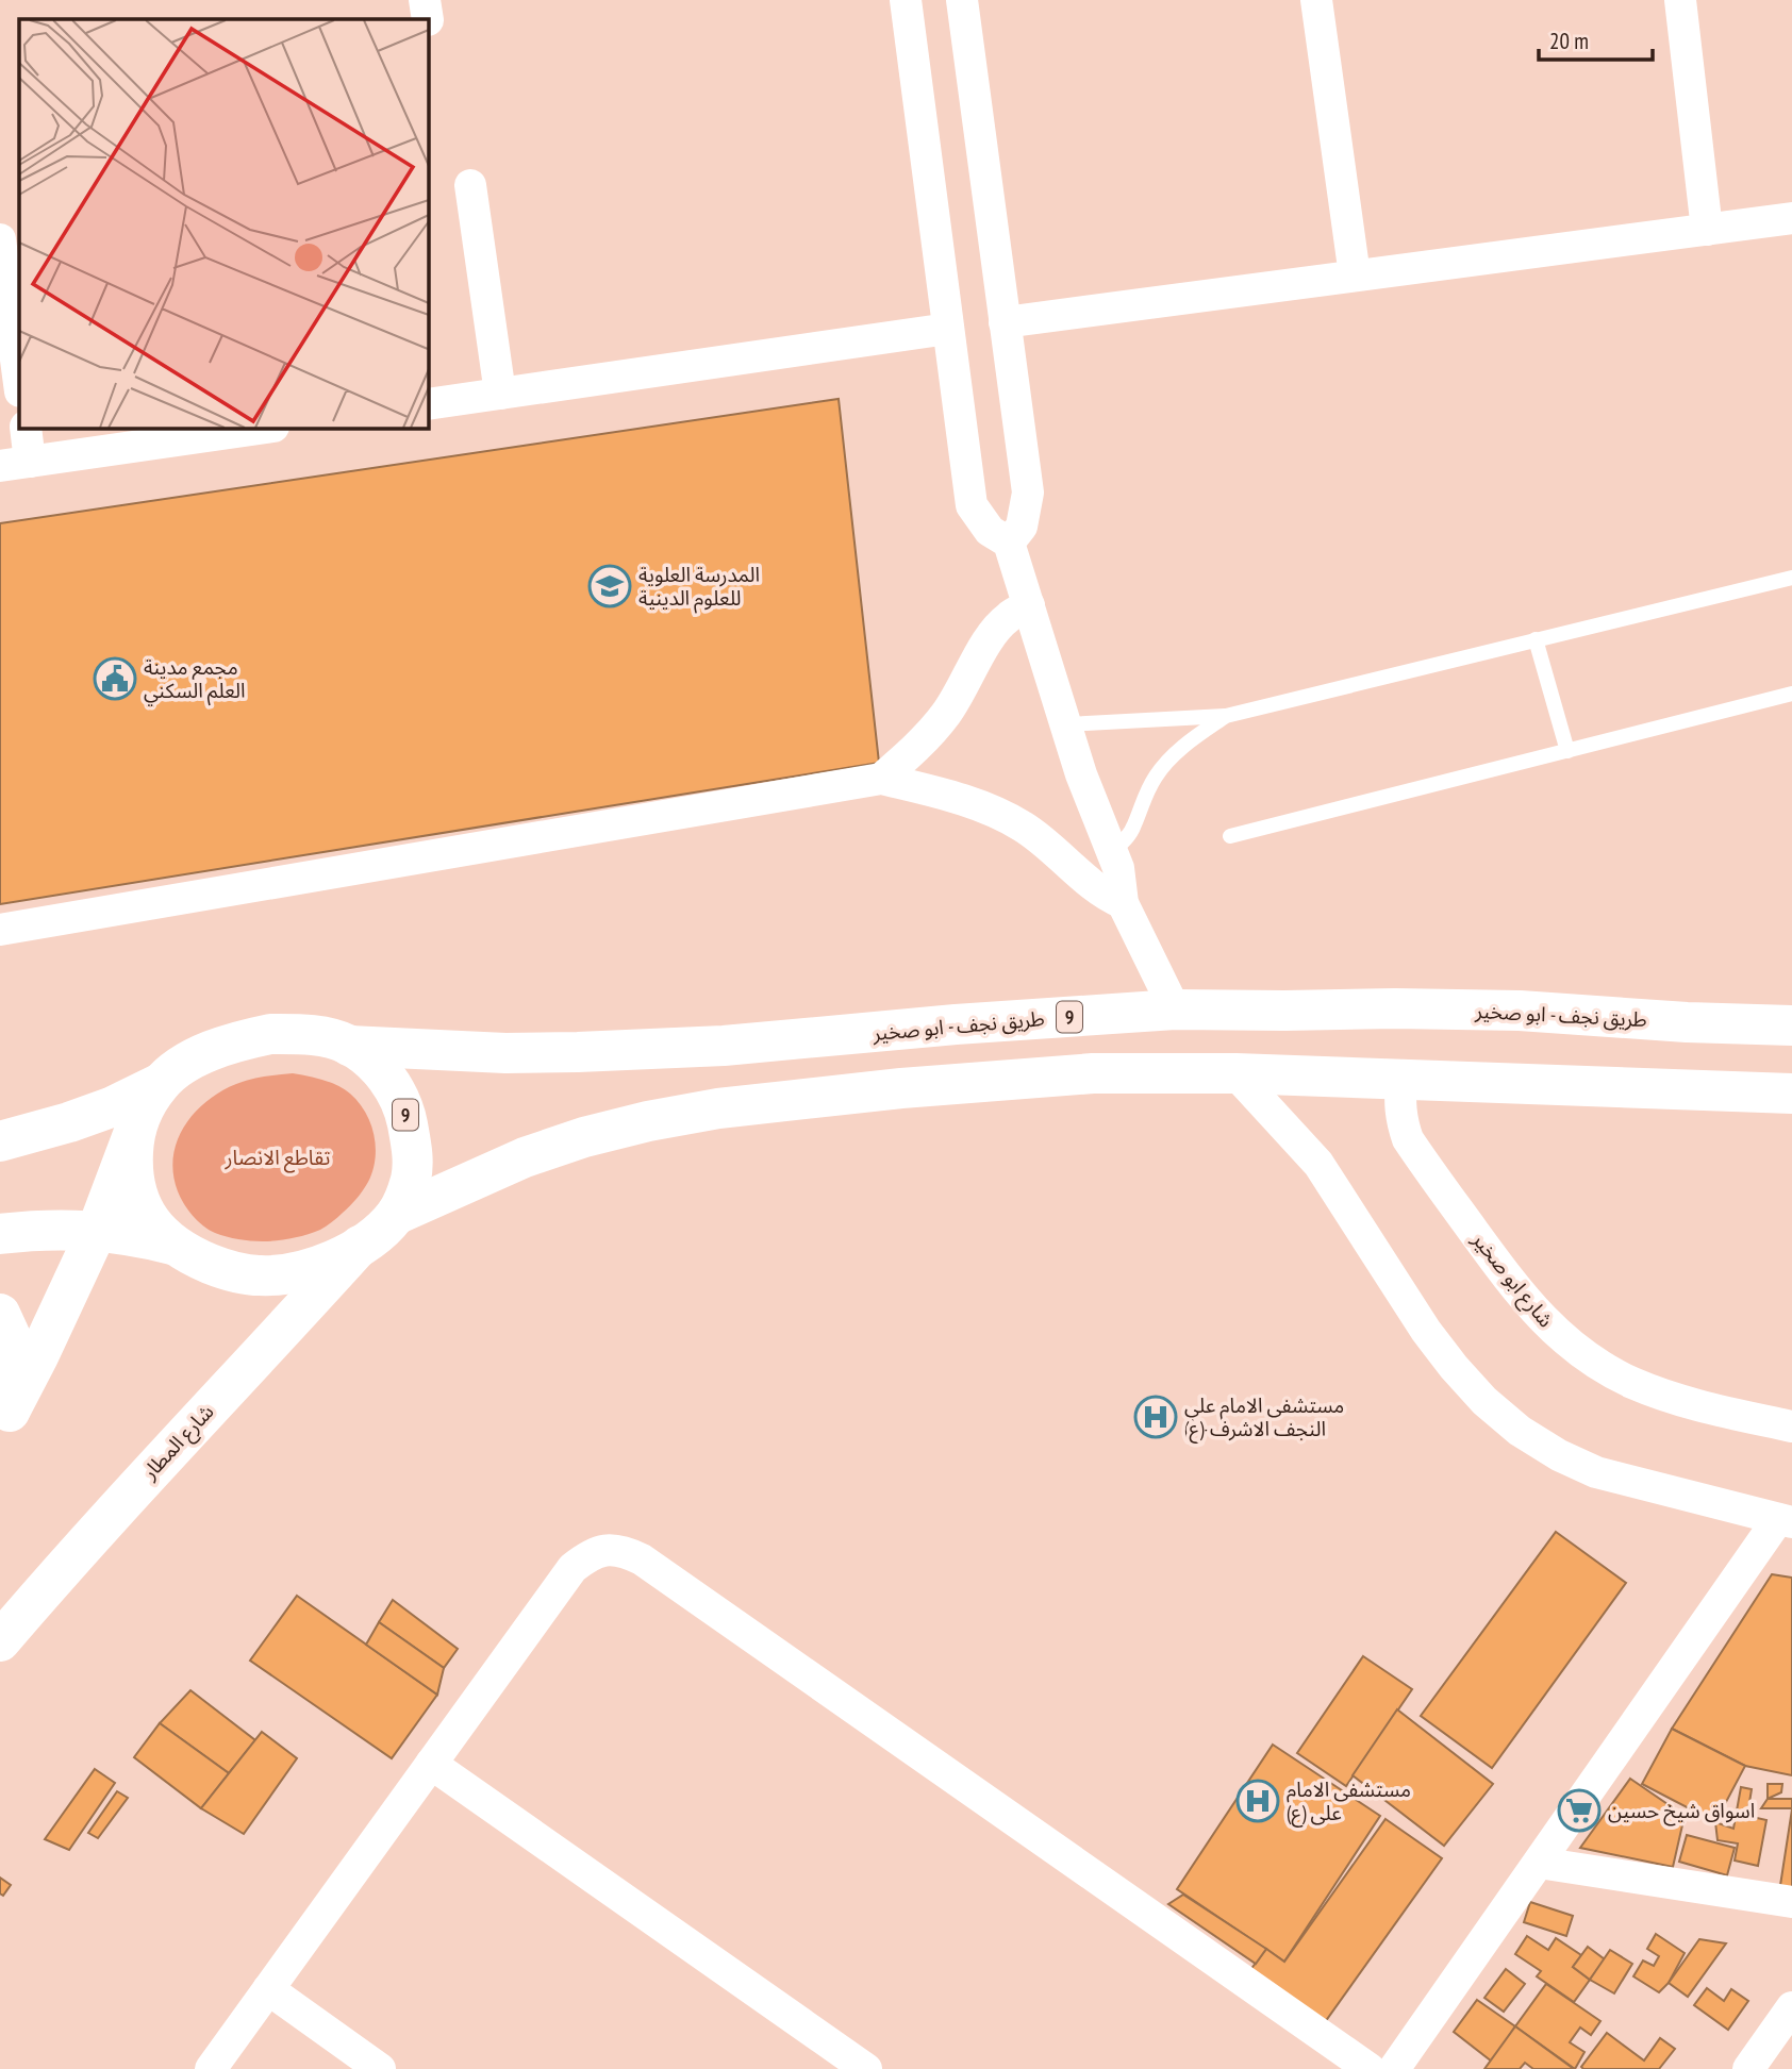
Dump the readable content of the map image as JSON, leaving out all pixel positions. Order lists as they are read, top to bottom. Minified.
{"streets":{"main road":["طريق نجف - ابو صخير","9","شارع المطار"],"street":["شارع ابو صخير"]},"crossings":[["طريق نجف - ابو صخير","9"],["طريق نجف - ابو صخير","شارع المطار"],["9","شارع ابو صخير"],["9","شارع المطار"]],"parks":["تقاطع الانصار"],"places":{"school or university":["المدرسة العلوية للعلوم الدينية"],"public building":["مجمع مدينة العلم السكني"],"hospital":["مستشفى الامام علي (ع)-النجف الاشرف","مستشفی الامام علی (ع)"],"supermarket":["اسواق شيخ حسين"]},"scale_bar":"20 m"}
